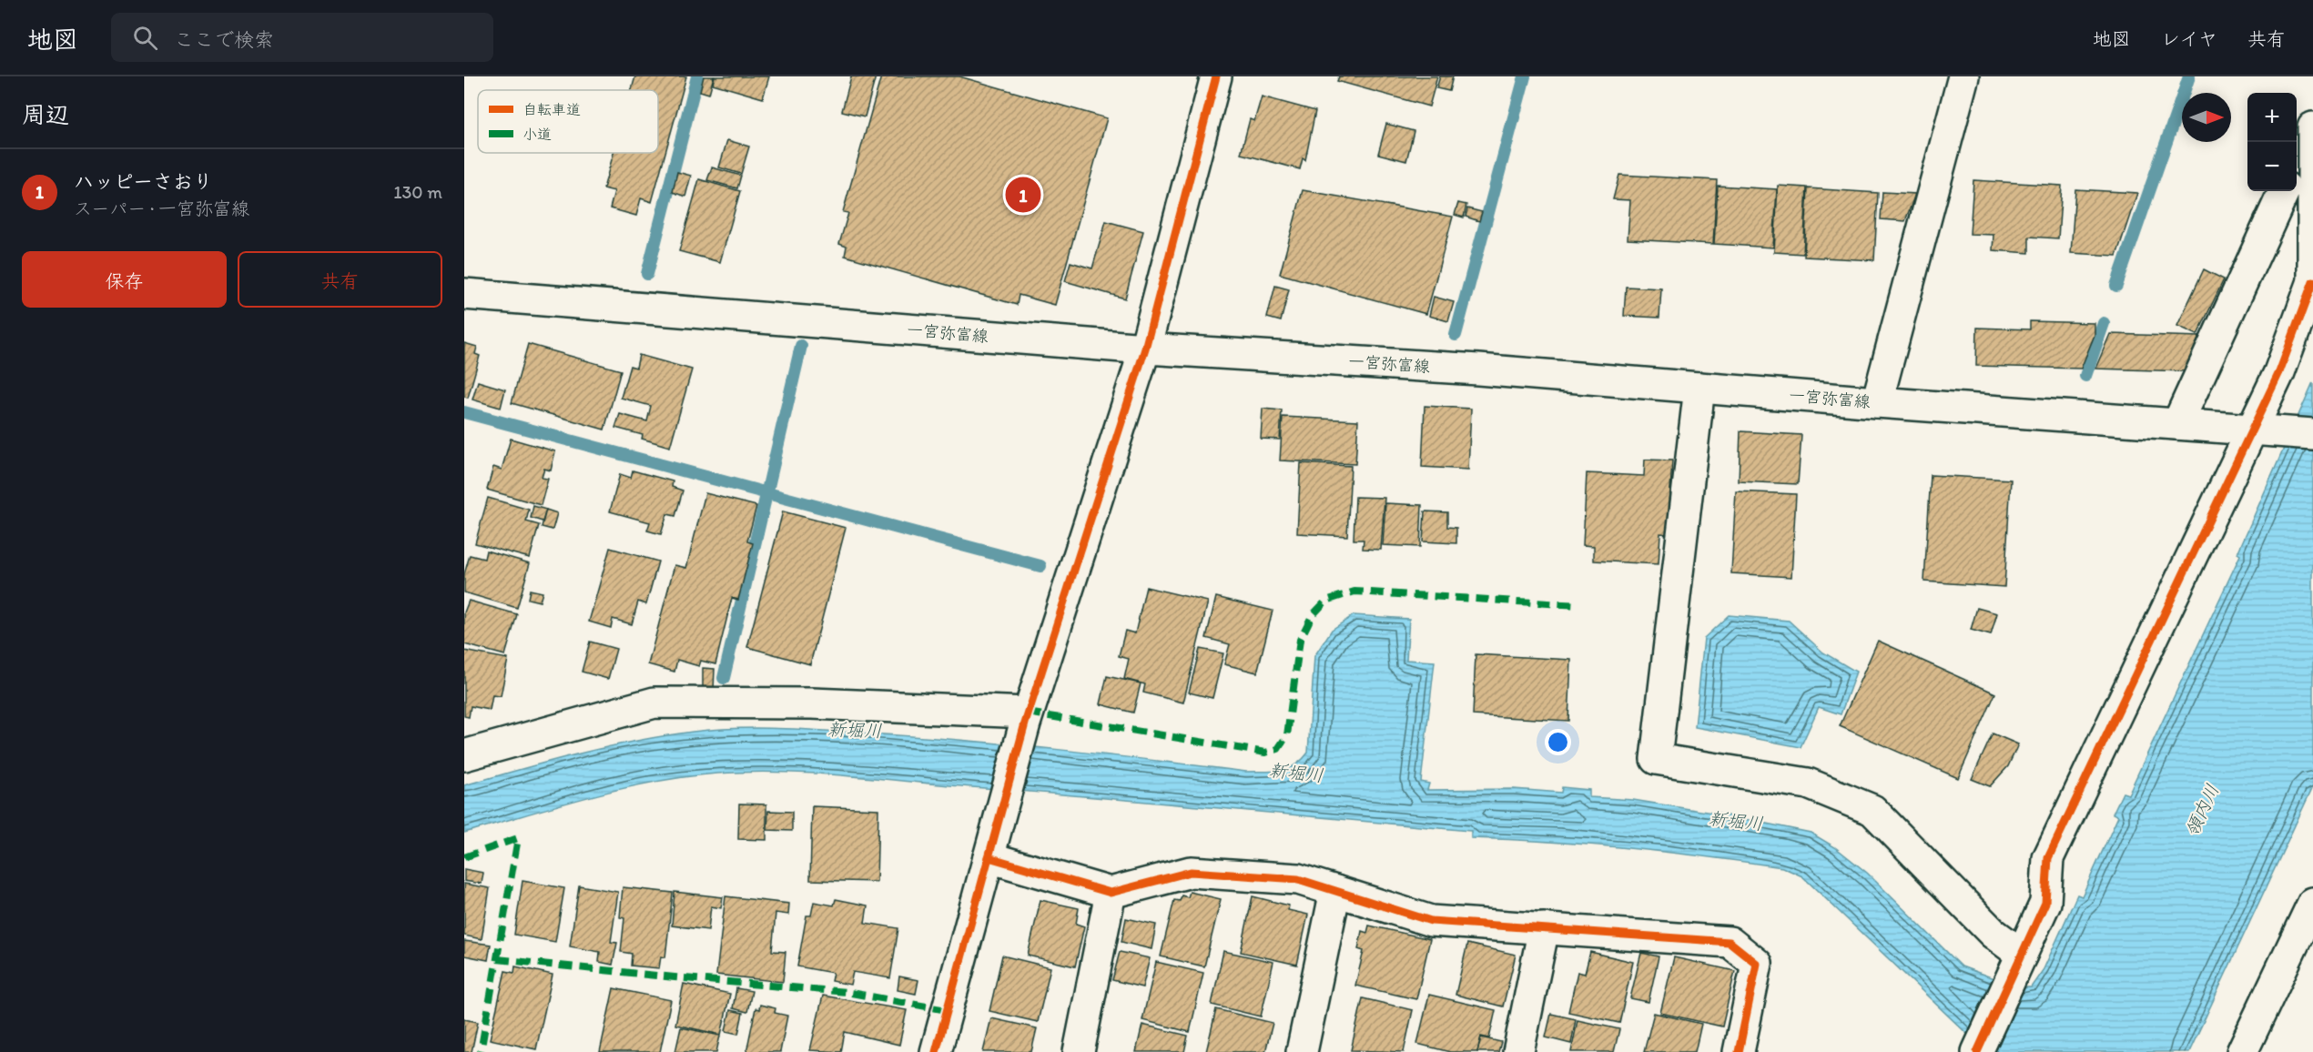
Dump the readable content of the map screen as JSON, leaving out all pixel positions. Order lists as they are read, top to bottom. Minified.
{"streets":{"street":["一宮弥富線"]},"water":["新堀川","領内川"],"legend":["自転車道","小道"],"north":"right","page":{"header":"地図","search":"ここで検索","nav":["地図","レイヤ","共有"],"heading":"周辺","map_buttons":["+","−"],"list":[{"mark":"1","name":"ハッピーさおり","note":"スーパー · 一宮弥富線","value":"130 m"}],"pins":"1","buttons":["保存","共有"]}}
